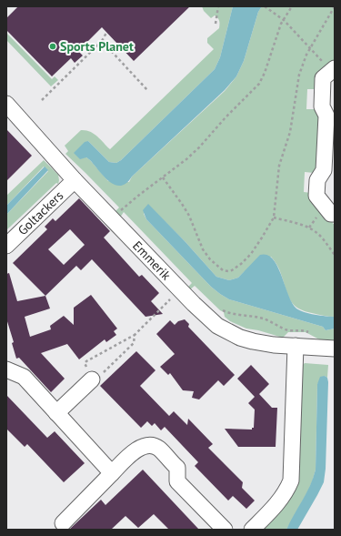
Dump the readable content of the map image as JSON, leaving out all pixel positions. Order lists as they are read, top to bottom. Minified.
{"streets":{"street":["Goltackers","Emmerik"]},"crossings":[["Goltackers","Emmerik"]],"places":["Sports Planet"]}
